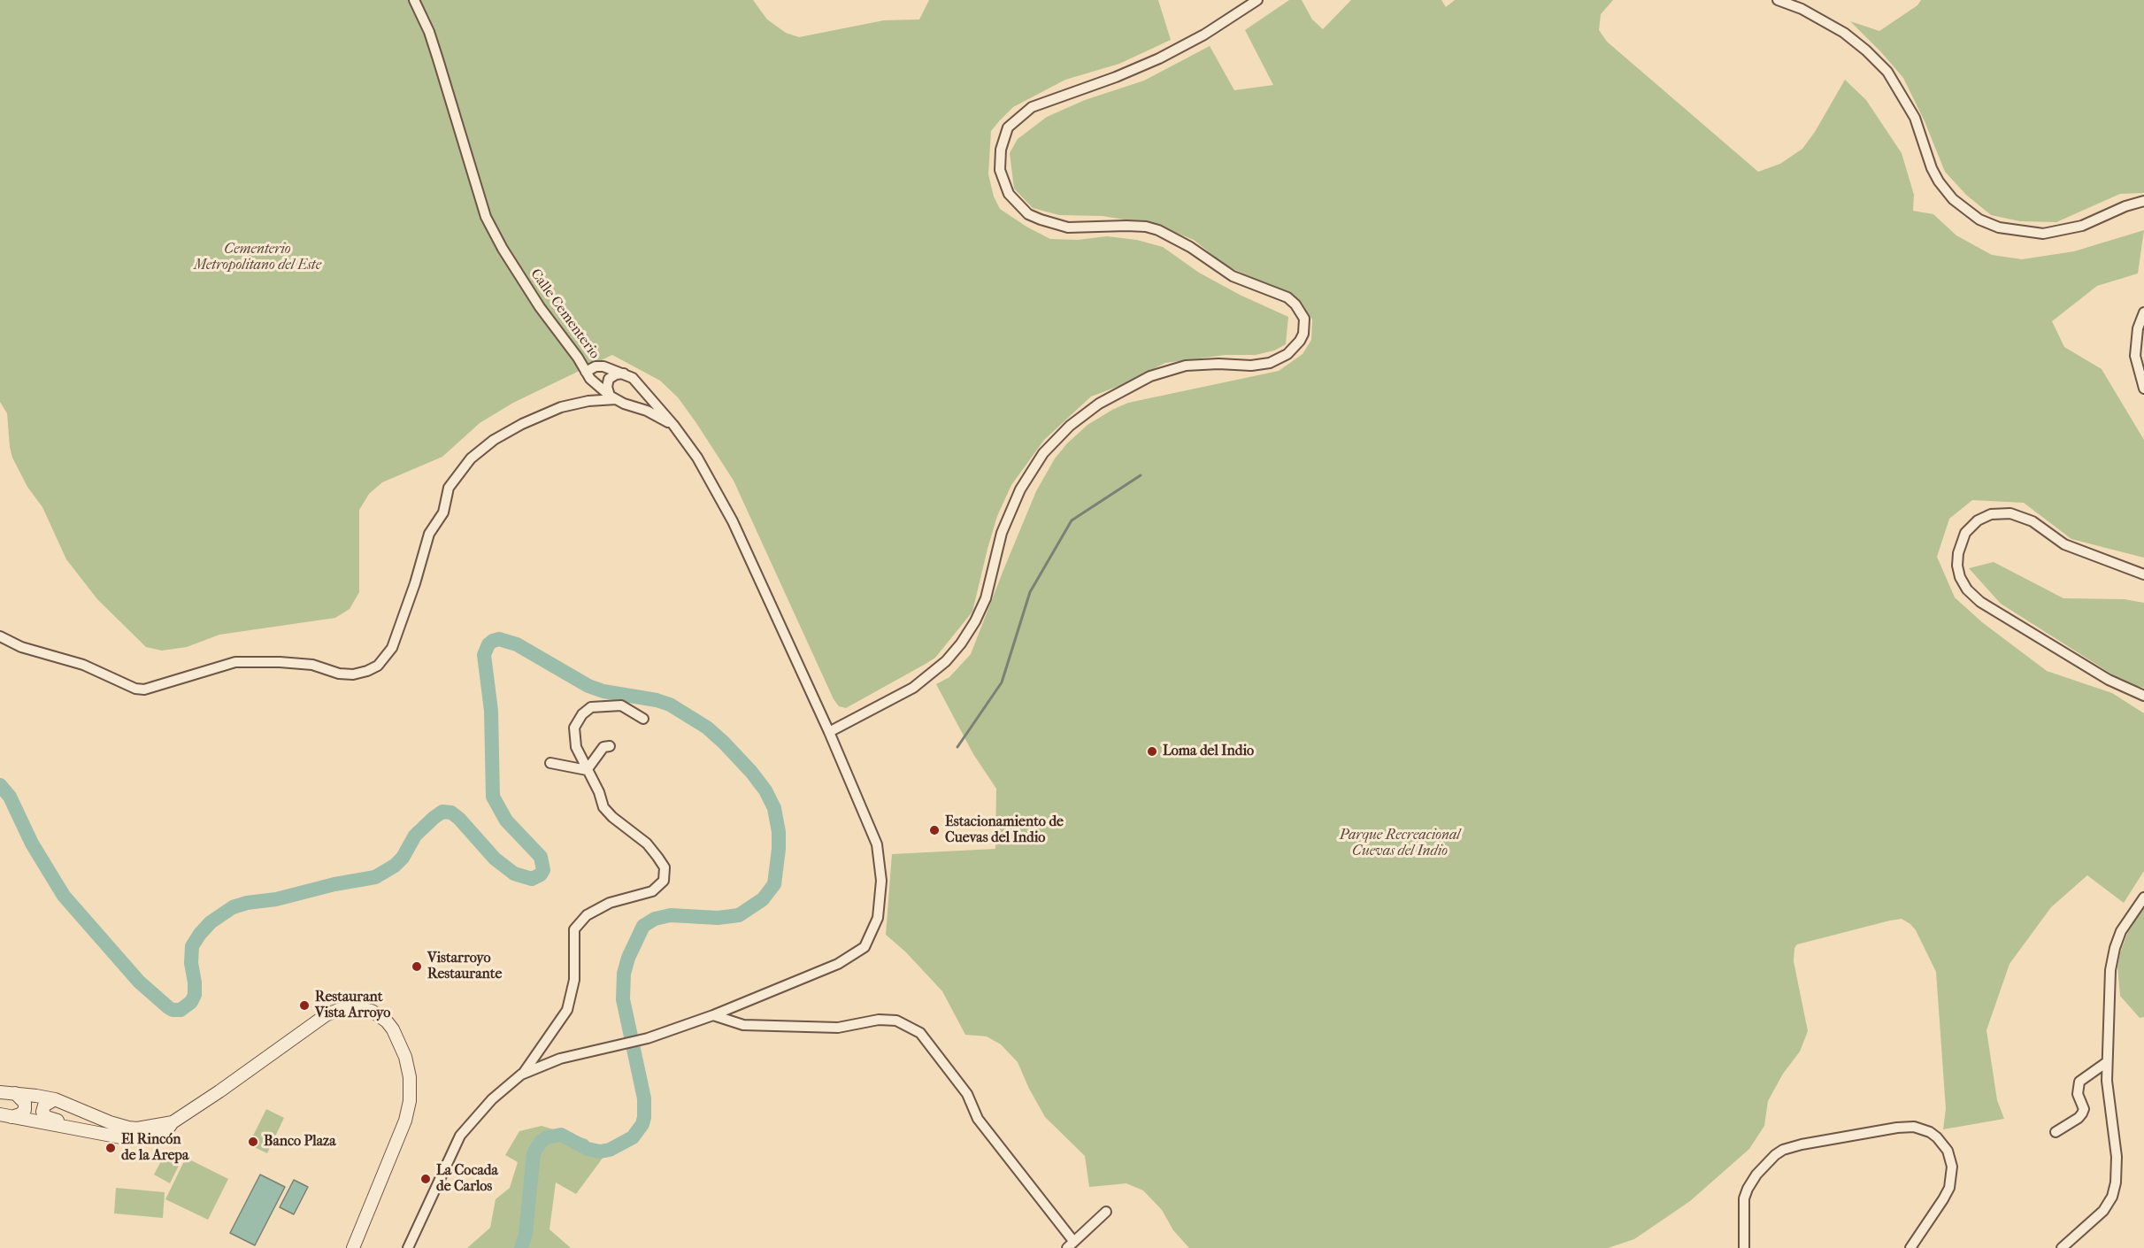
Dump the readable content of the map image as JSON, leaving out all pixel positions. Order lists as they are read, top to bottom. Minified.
{"streets":{"street":["Calle Cementerio"]},"parks":["Cementerio Metropolitano del Este","Parque Recreacional Cuevas del Indio"],"places":["Loma del Indio","Estacionamiento de Cuevas del Indio","Vistarroyo Restaurante","Restaurant Vista Arroyo","Banco Plaza","El Rincón de la Arepa","La Cocada de Carlos"]}
